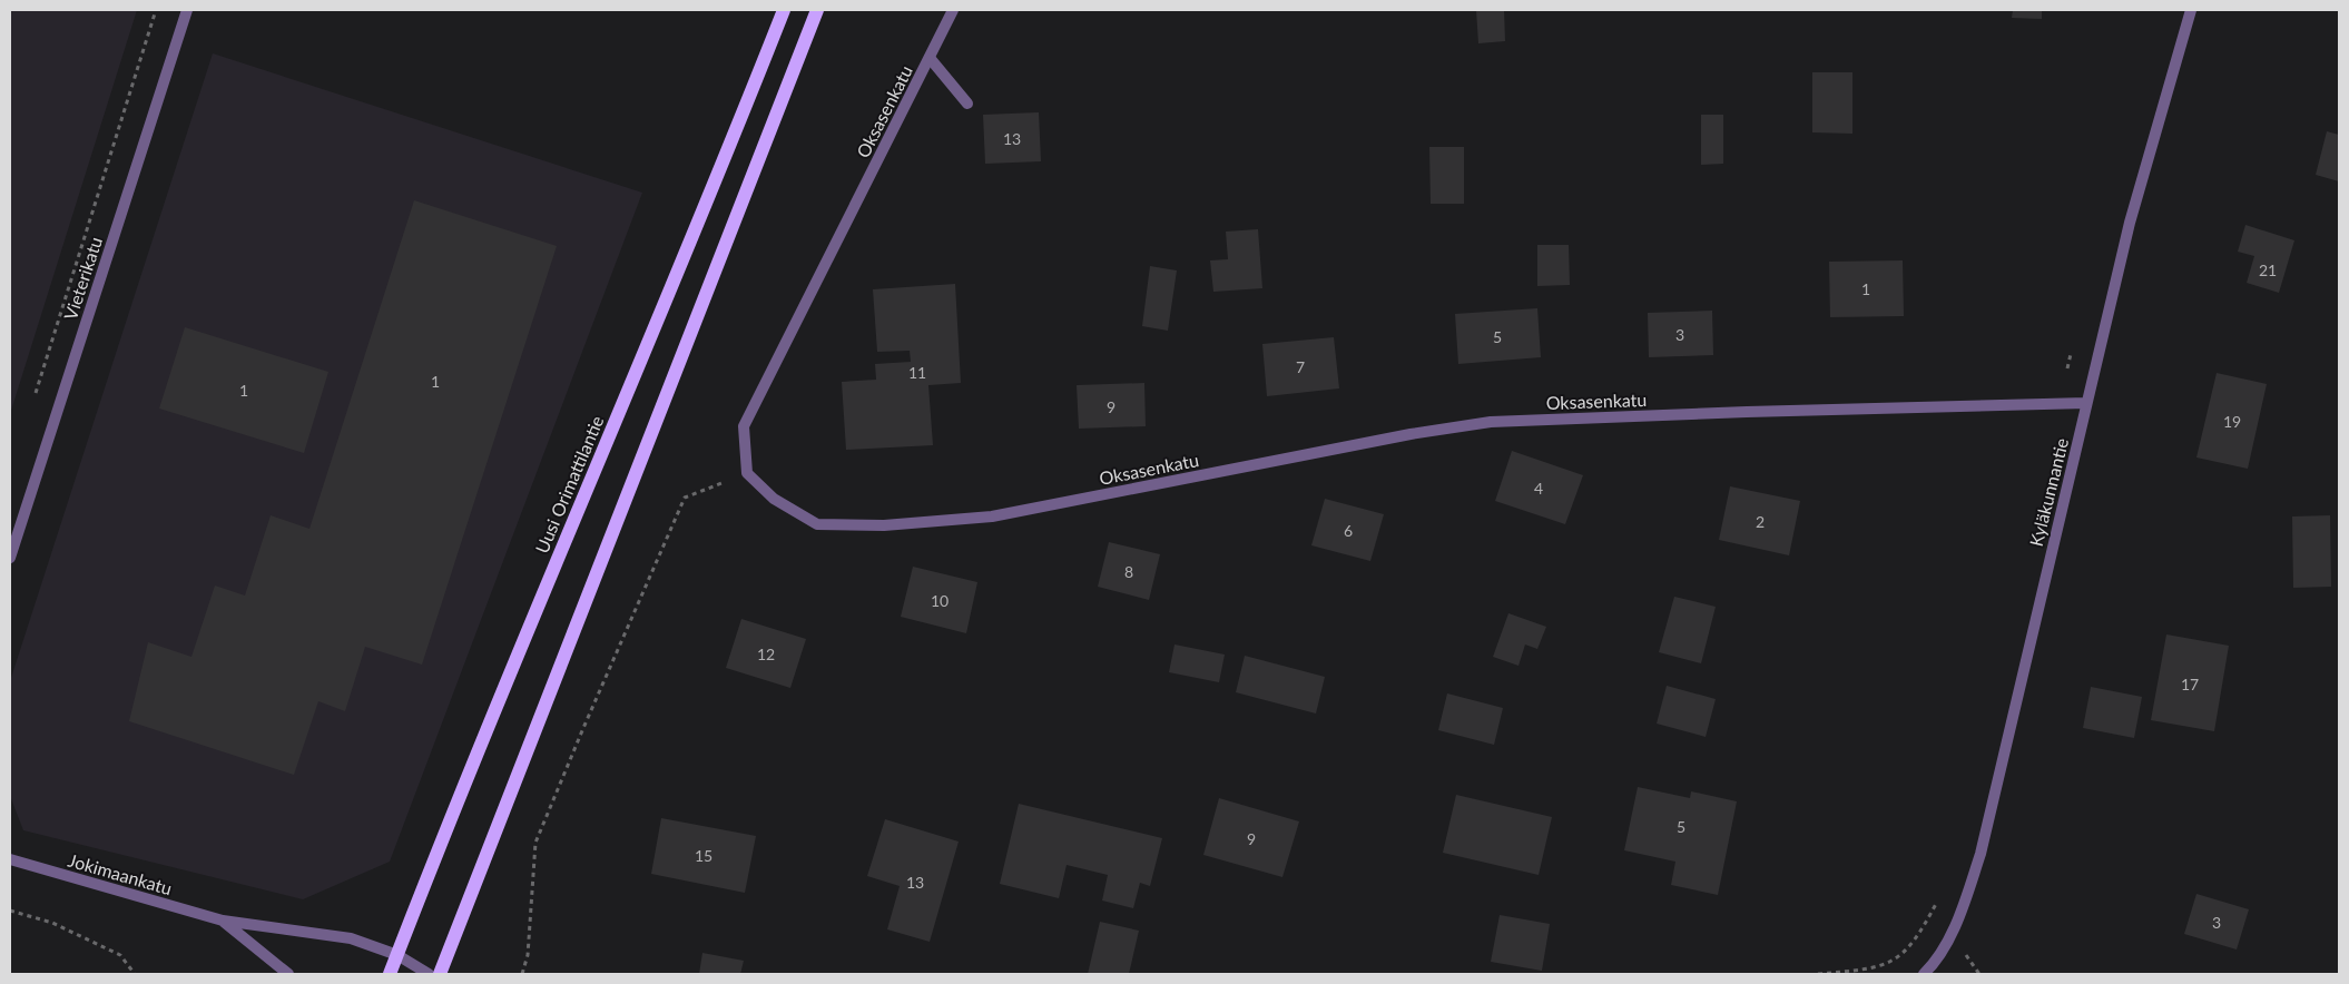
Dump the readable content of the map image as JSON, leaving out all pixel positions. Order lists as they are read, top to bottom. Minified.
{"streets":{"main road":["Uusi Orimattilantie"],"street":["Oksasenkatu","Vieterikatu","Kyläkunnantie","Jokimaankatu"]},"crossings":[["Oksasenkatu","Kyläkunnantie"],["Uusi Orimattilantie","Jokimaankatu"]],"house_numbers":["13","21","1","3","5","7","11","1","1","9","19","4","2","6","8","10","12","17","5","9","15","13","3"]}
